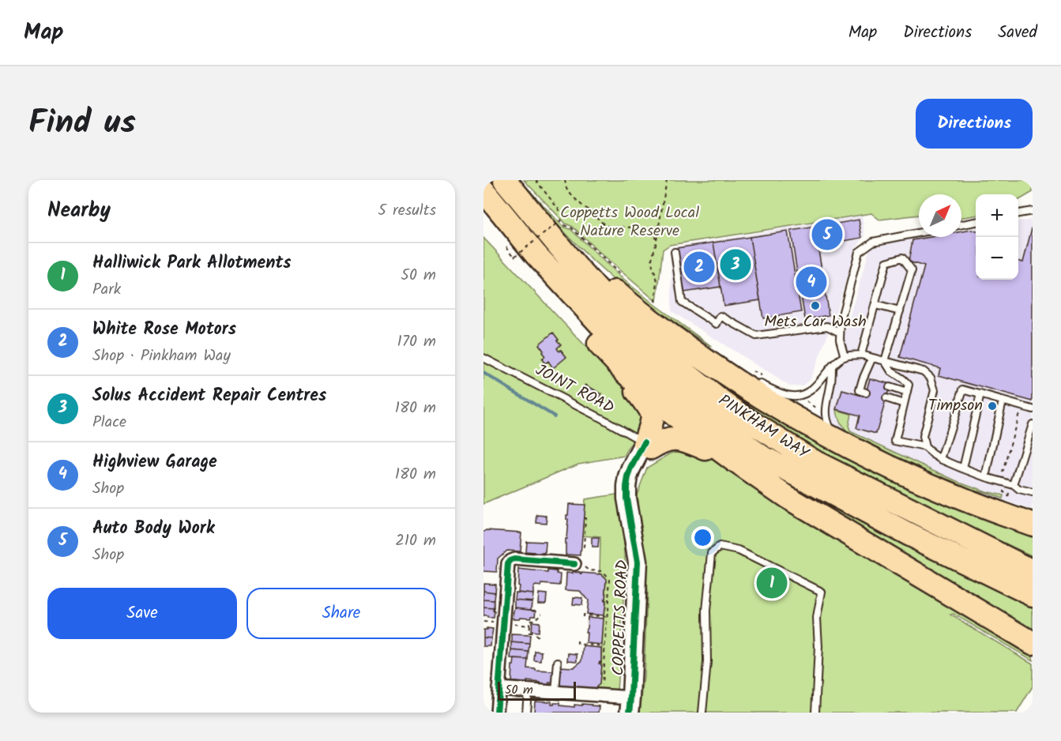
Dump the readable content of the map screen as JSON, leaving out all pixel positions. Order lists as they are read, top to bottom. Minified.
{"streets":{"highway":["PINKHAM WAY"],"street":["COPPETTS ROAD"],"lane":["JOINT ROAD"]},"crossings":[["JOINT ROAD","COPPETTS ROAD"]],"parks":["Coppetts Wood Local Nature Reserve"],"places":["Mets Car Wash","Timpson"],"scale_bar":"50 m","north":"top right","page":{"header":"Map","nav":["Map","Directions","Saved"],"title":"Find us","buttons":["Directions",["Save","Share"]],"heading":["Nearby","5 results"],"map_buttons":["+","−"],"pins":["5","3","2","4","1"],"list":[{"mark":"1","name":"Halliwick Park Allotments","note":"Park","value":"50 m"},{"mark":"2","name":"White Rose Motors","note":"Shop · Pinkham Way","value":"170 m"},{"mark":"3","name":"Solus Accident Repair Centres","note":"Place","value":"180 m"},{"mark":"4","name":"Highview Garage","note":"Shop","value":"180 m"},{"mark":"5","name":"Auto Body Work","note":"Shop","value":"210 m"}],"scale":"50 m"}}
